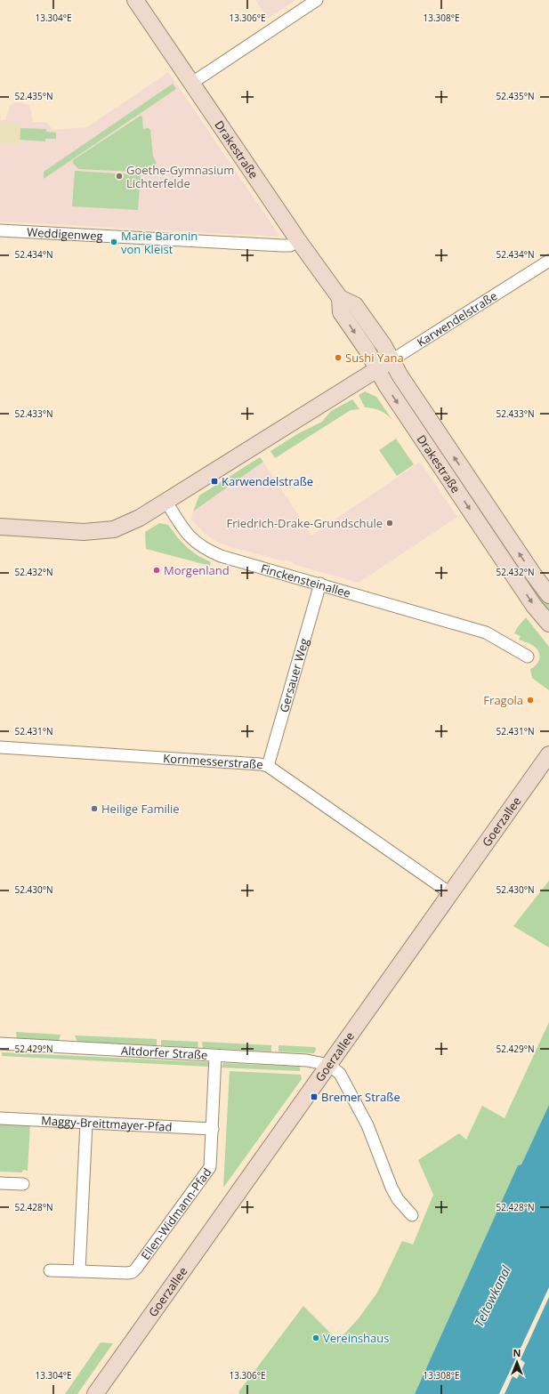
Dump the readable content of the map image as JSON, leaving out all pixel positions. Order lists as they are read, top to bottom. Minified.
{"streets":{"main road":["Drakestraße","Karwendelstraße","Goerzallee"],"street":["Weddigenweg","Finckensteinallee","Gersauer Weg","Kornmesserstraße","Altdorfer Straße","Maggy-Breittmayer-Pfad","Ellen-Widmann-Pfad"]},"crossings":[["Drakestraße","Weddigenweg"],["Drakestraße","Karwendelstraße"],["Karwendelstraße","Finckensteinallee"],["Finckensteinallee","Gersauer Weg"],["Gersauer Weg","Kornmesserstraße"],["Kornmesserstraße","Goerzallee"],["Goerzallee","Altdorfer Straße"],["Altdorfer Straße","Ellen-Widmann-Pfad"],["Maggy-Breittmayer-Pfad","Ellen-Widmann-Pfad"]],"water":["Teltowkanal"],"places":{"other":["Goethe-Gymnasium Lichterfelde","Marie Baronin von Kleist","Sushi Yana","Friedrich-Drake-Grundschule","Morgenland","Fragola","Heilige Familie","Vereinshaus"],"transit":["Karwendelstraße","Bremer Straße"]},"north":"top","coordinates":["13.304°E","13.306°E","13.308°E","52.435°N","52.434°N","52.433°N","52.432°N","52.431°N","52.430°N","52.429°N","52.428°N"]}
